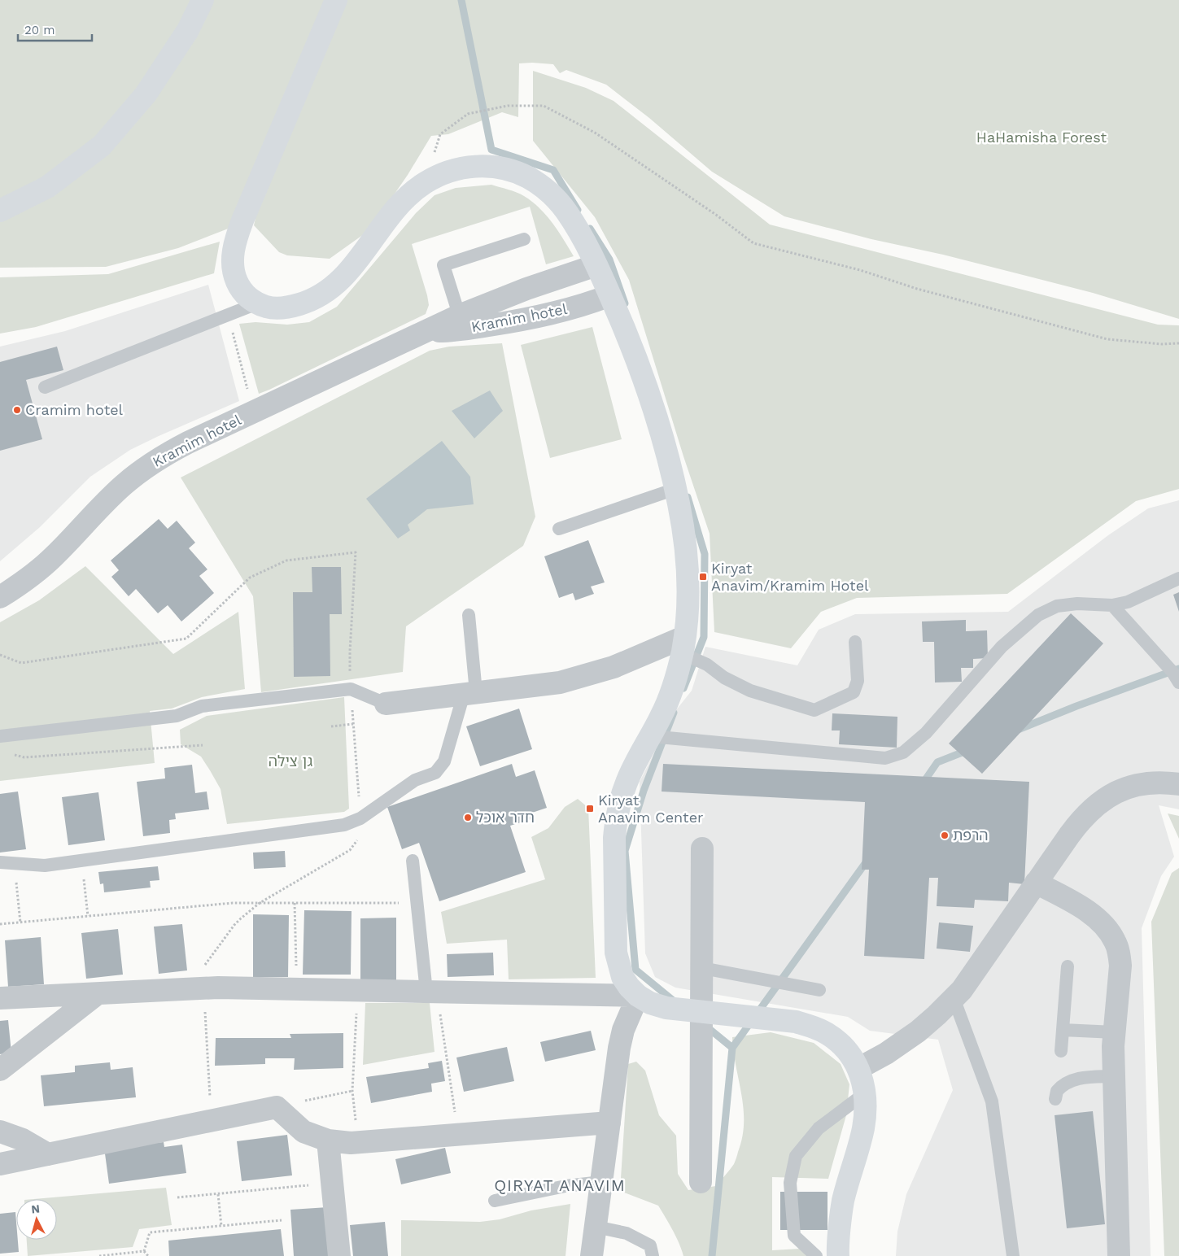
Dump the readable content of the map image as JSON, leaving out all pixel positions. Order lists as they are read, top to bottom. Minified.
{"streets":{"street":["Kramim hotel"]},"districts":["QIRYAT ANAVIM"],"parks":["HaHamisha Forest","גן צילה"],"places":{"other":["Cramim hotel","חדר אוכל","הרפת"],"transit":["Kiryat Anavim/Kramim Hotel","Kiryat Anavim Center"]},"scale_bar":"20 m","north":"top"}
